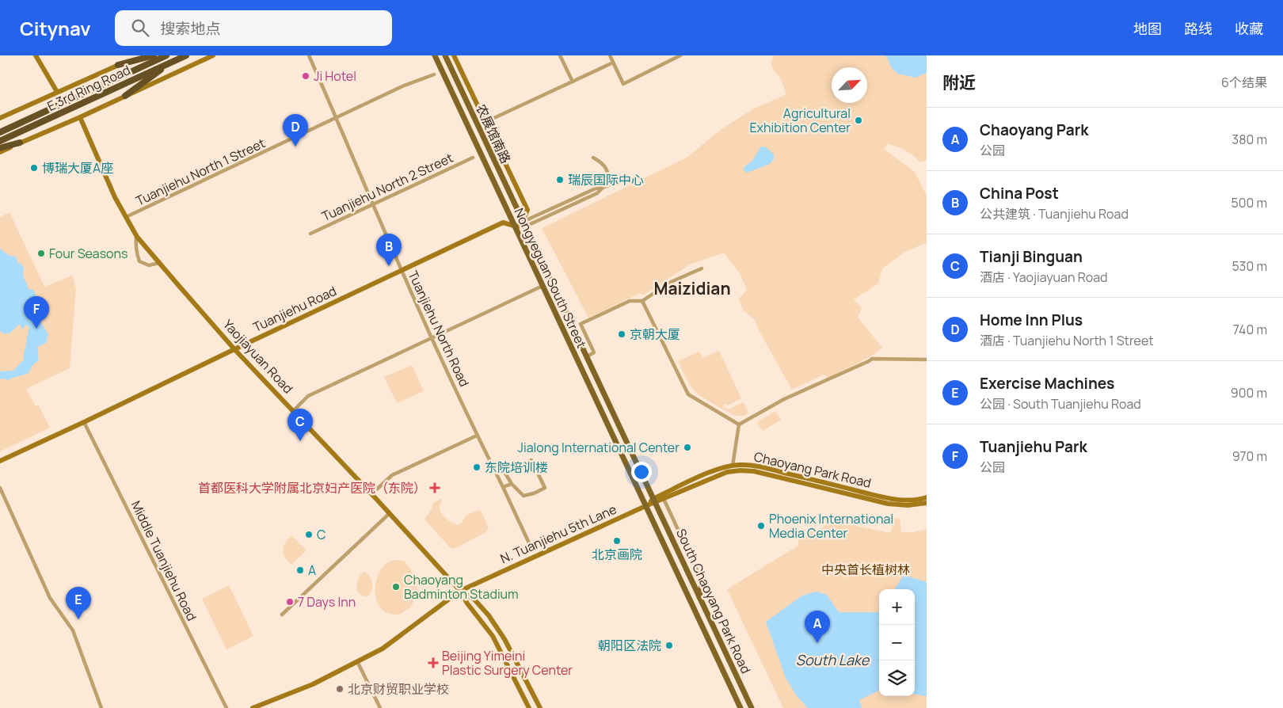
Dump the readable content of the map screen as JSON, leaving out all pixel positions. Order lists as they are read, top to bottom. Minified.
{"streets":{"highway":["E 3rd Ring Road"],"main road":["农展馆南路","Nongyeguan South Street","South Chaoyang Park Road"],"street":["Tuanjiehu North 1 Street","Tuanjiehu North 2 Street","Tuanjiehu Road","Tuanjiehu North Road","Yaojiayuan Road","Chaoyang Park Road","N. Tuanjiehu 5th Lane","Middle Tuanjiehu Road"]},"crossings":[["农展馆南路","Nongyeguan South Street"],["农展馆南路","Tuanjiehu Road"],["Tuanjiehu North 1 Street","Tuanjiehu North Road"],["Tuanjiehu North 1 Street","Yaojiayuan Road"],["Tuanjiehu North 2 Street","Tuanjiehu North Road"],["Nongyeguan South Street","Tuanjiehu Road"],["Nongyeguan South Street","Chaoyang Park Road"],["Nongyeguan South Street","N. Tuanjiehu 5th Lane"],["Nongyeguan South Street","South Chaoyang Park Road"],["Tuanjiehu Road","Tuanjiehu North Road"],["Tuanjiehu Road","Yaojiayuan Road"],["Tuanjiehu Road","Middle Tuanjiehu Road"],["Yaojiayuan Road","N. Tuanjiehu 5th Lane"],["Chaoyang Park Road","N. Tuanjiehu 5th Lane"],["Chaoyang Park Road","South Chaoyang Park Road"],["N. Tuanjiehu 5th Lane","South Chaoyang Park Road"]],"districts":["Maizidian"],"water":["South Lake"],"parks":["中央首长植树林"],"places":{"other":["Ji Hotel","Agricultural Exhibition Center","博瑞大厦A座","瑞辰国际中心","Four Seasons","京朝大厦","Jialong International Center","东院培训楼","Phoenix International Media Center","C","北京画院","A","Chaoyang Badminton Stadium","7 Days Inn","朝阳区法院","北京财贸职业学校"],"health":["首都医科大学附属北京妇产医院（东院）","Beijing Yimeini Plastic Surgery Center"]},"north":"top right","page":{"header":"Citynav","search":"搜索地点","nav":["地图","路线","收藏"],"heading":["附近","6个结果"],"list":[{"mark":"A","name":"Chaoyang Park","note":"公园","value":"380 m"},{"mark":"B","name":"China Post","note":"公共建筑 · Tuanjiehu Road","value":"500 m"},{"mark":"C","name":"Tianji Binguan","note":"酒店 · Yaojiayuan Road","value":"530 m"},{"mark":"D","name":"Home Inn Plus","note":"酒店 · Tuanjiehu North 1 Street","value":"740 m"},{"mark":"E","name":"Exercise Machines","note":"公园 · South Tuanjiehu Road","value":"900 m"},{"mark":"F","name":"Tuanjiehu Park","note":"公园","value":"970 m"}],"pins":["D","B","F","C","E","A"],"map_buttons":["+","−"]}}
